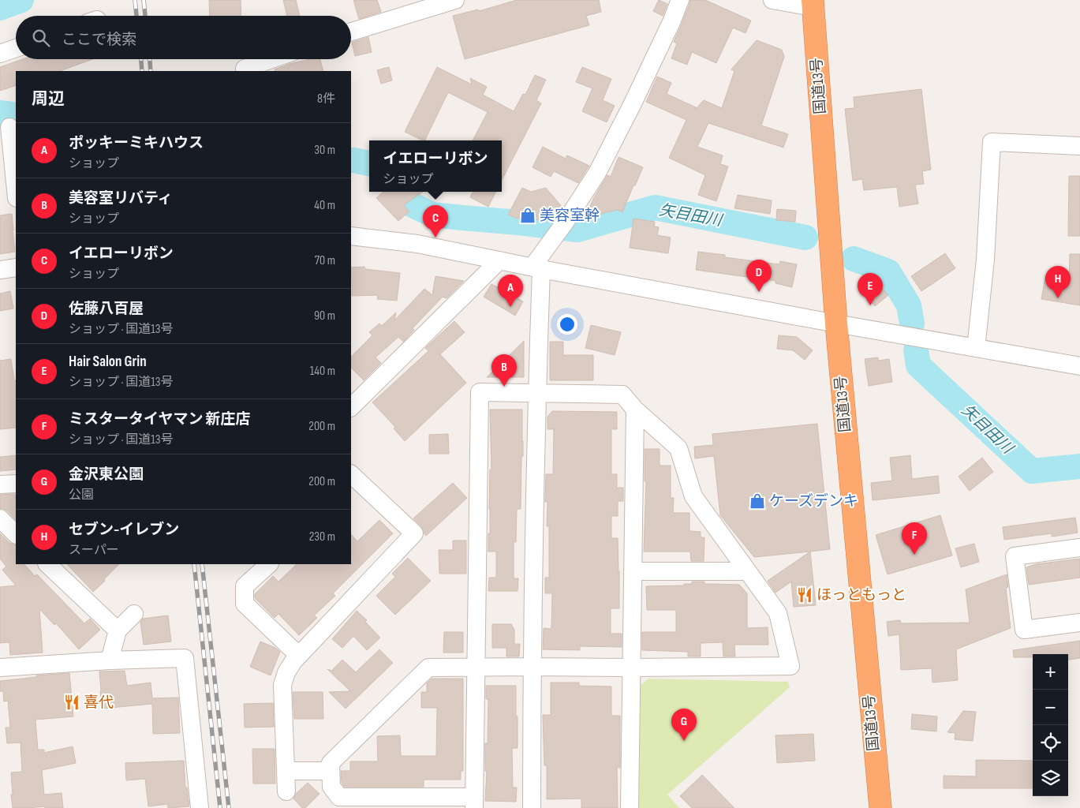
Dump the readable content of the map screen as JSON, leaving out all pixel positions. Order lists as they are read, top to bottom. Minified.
{"streets":{"highway":["国道13号"]},"water":["矢目田川"],"places":{"shop":["美容室幹","ケーズデンキ"],"restaurant":["ほっともっと","喜代"]},"page":{"search":"ここで検索","heading":["周辺","8件"],"list":[{"mark":"A","name":"ポッキーミキハウス","note":"ショップ","value":"30 m"},{"mark":"B","name":"美容室リバティ","note":"ショップ","value":"40 m"},{"mark":"C","name":"イエローリボン","note":"ショップ","value":"70 m"},{"mark":"D","name":"佐藤八百屋","note":"ショップ · 国道13号","value":"90 m"},{"mark":"E","name":"Hair Salon Grin","note":"ショップ · 国道13号","value":"140 m"},{"mark":"F","name":"ミスタータイヤマン 新庄店","note":"ショップ · 国道13号","value":"200 m"},{"mark":"G","name":"金沢東公園","note":"公園","value":"200 m"},{"mark":"H","name":"セブン-イレブン","note":"スーパー","value":"230 m"}],"popup":["イエローリボン","ショップ"],"pins":["C","D","H","E","A","B","F","G"],"map_buttons":["+","−"]}}
